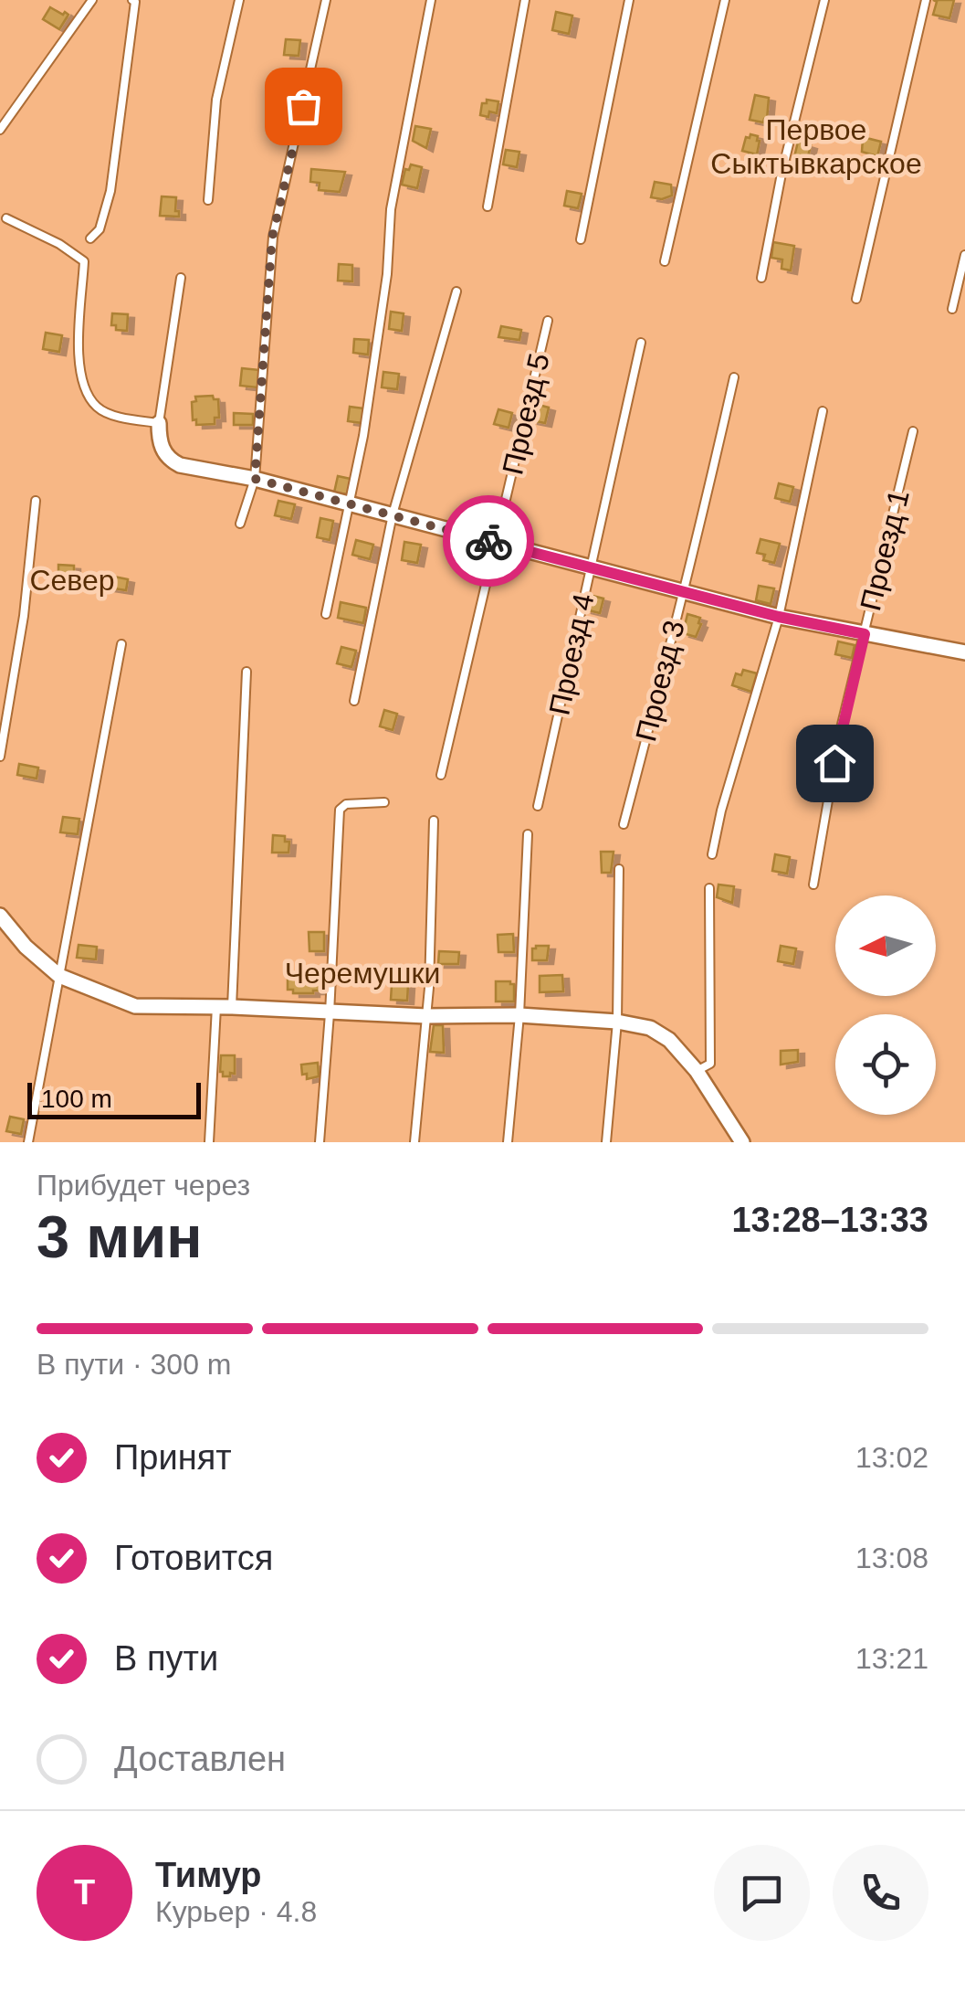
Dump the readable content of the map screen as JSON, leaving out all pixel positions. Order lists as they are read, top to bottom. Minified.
{"streets":{"lane":["Проезд 5","Проезд 1","Проезд 4","Проезд 3"]},"parks":["Первое Сыктывкарское","Север","Черемушки"],"scale_bar":"100 m","north":"left","page":{"scale":"100 m","heading":["3 мин","Прибудет через","13:28–13:33"],"panel":["Тимур","Курьер · 4.8"],"bar":"В пути · 300 m","list":[["Принят","13:02"],["Готовится","13:08"],["В пути","13:21"],"Доставлен"],"round":"Т"}}
